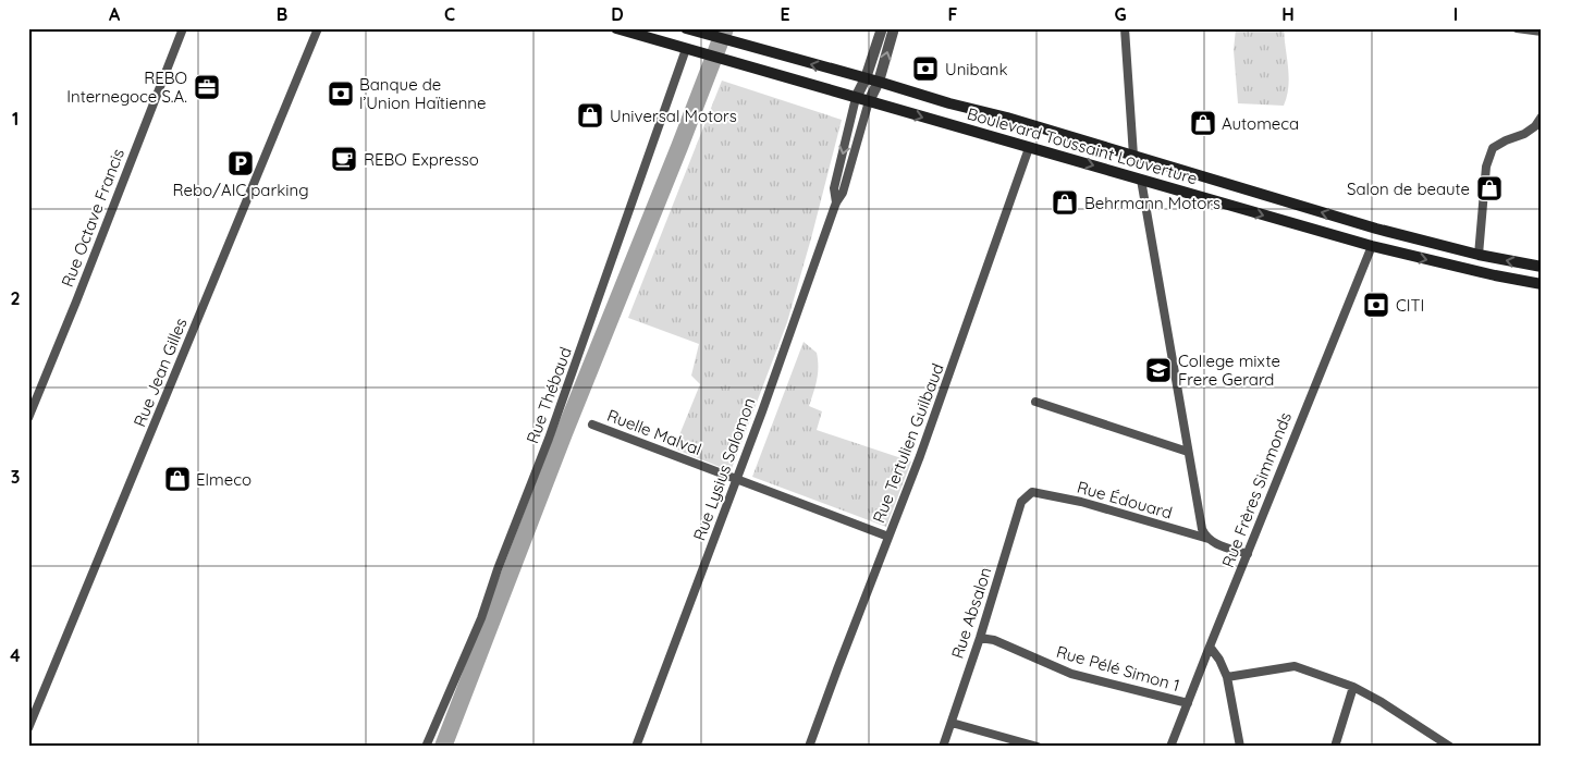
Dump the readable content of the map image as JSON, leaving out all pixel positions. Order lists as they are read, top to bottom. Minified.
{"streets":{"main road":["Boulevard Toussaint Louverture"],"street":["Rue Octave Francis","Rue Jean Gilles","Rue Thébaud","Ruelle Malval","Rue Tertulien Guilbaud","Rue Lysius Salomon","Rue Frères Simmonds","Rue Édouard","Rue Absalon","Rue Pélé Simon 1"]},"crossings":[["Boulevard Toussaint Louverture","Rue Thébaud"],["Boulevard Toussaint Louverture","Rue Tertulien Guilbaud"],["Boulevard Toussaint Louverture","Rue Lysius Salomon"],["Boulevard Toussaint Louverture","Rue Frères Simmonds"],["Ruelle Malval","Rue Tertulien Guilbaud"],["Ruelle Malval","Rue Lysius Salomon"],["Rue Frères Simmonds","Rue Édouard"],["Rue Frères Simmonds","Rue Pélé Simon 1"],["Rue Édouard","Rue Absalon"],["Rue Absalon","Rue Pélé Simon 1"]],"places":{"bank":["Unibank","Banque de l’Union Haïtienne","CITI"],"office":["REBO Internegoce S.A."],"shop":["Universal Motors","Automeca","Salon de beaute","Behrmann Motors","Elmeco"],"cafe":["REBO Expresso"],"parking":["Rebo/AIC parking"],"school or university":["College mixte Frere Gerard"]},"grid":{"columns":["A","B","C","D","E","F","G","H","I"],"rows":["1","2","3","4"]}}
